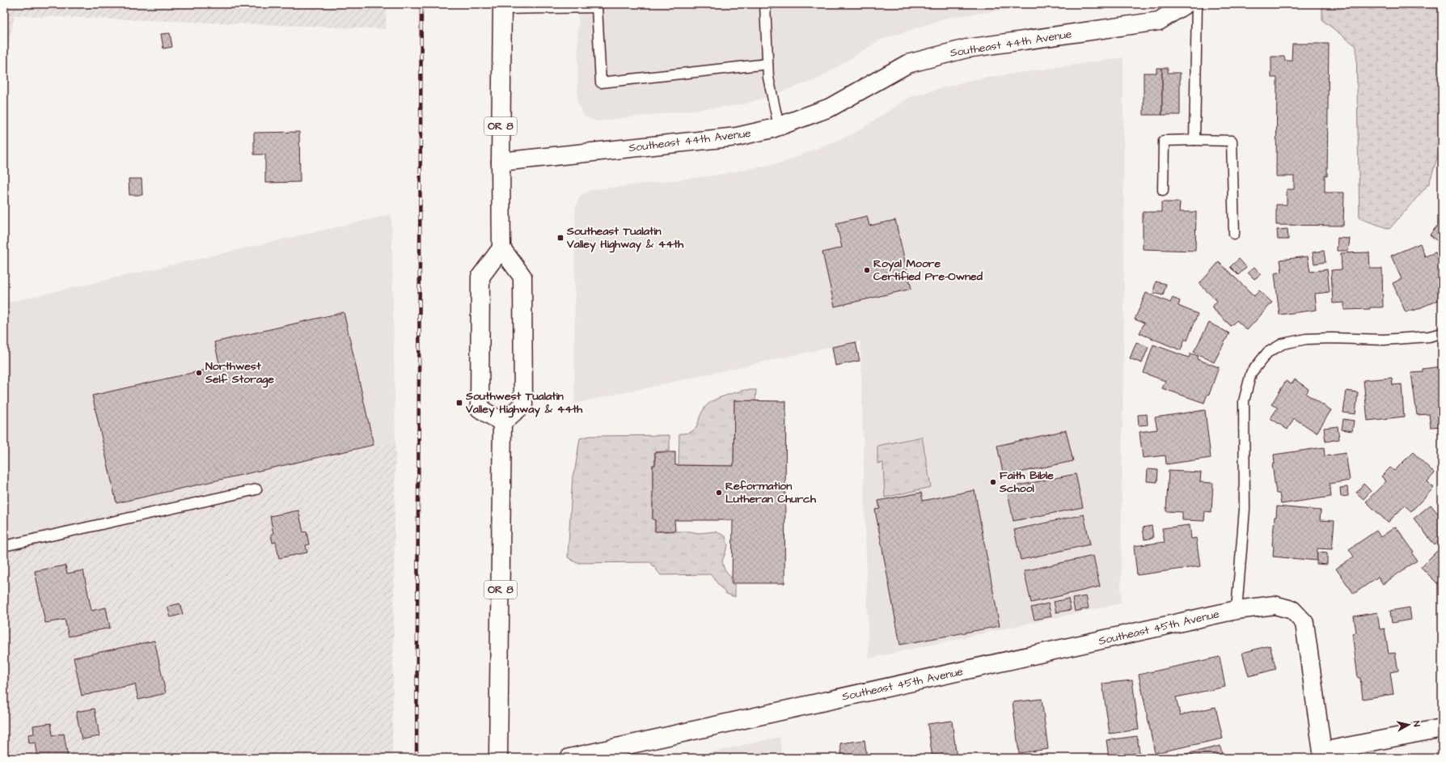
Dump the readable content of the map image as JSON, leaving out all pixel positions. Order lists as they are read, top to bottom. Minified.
{"streets":{"street":["Southeast 44th Avenue","OR 8","Southeast 45th Avenue"]},"crossings":[["Southeast 44th Avenue","OR 8"]],"places":{"transit":["Southeast Tualatin Valley Highway & 44th","Southwest Tualatin Valley Highway & 44th"],"other":["Royal Moore Certified Pre-Owned","Northwest Self Storage","Faith Bible School","Reformation Lutheran Church"]},"north":"right"}
